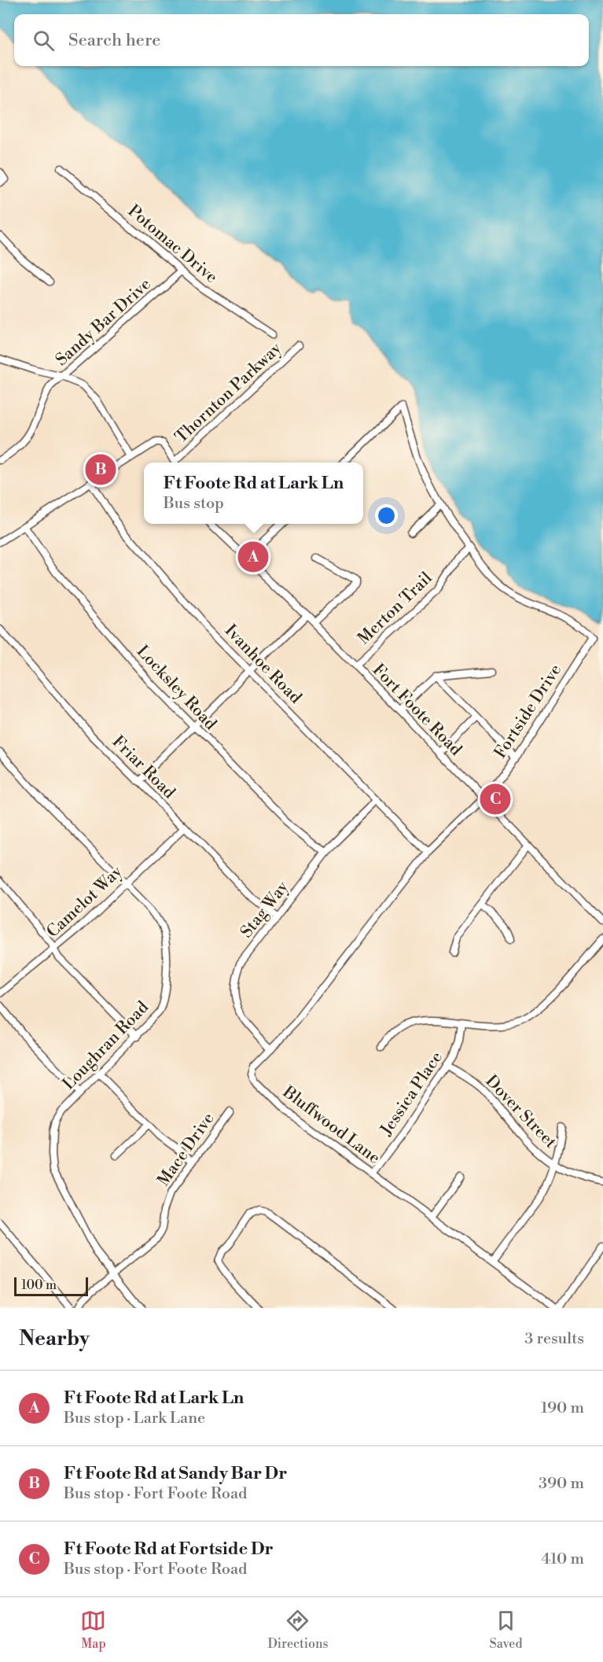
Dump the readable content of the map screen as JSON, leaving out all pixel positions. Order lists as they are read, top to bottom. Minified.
{"streets":{"street":["Potomac Drive","Sandy Bar Drive","Thornton Parkway","Merton Trail","Ivanhoe Road","Locksley Road","Fort Foote Road","Fortside Drive","Friar Road","Camelot Way","Stag Way","Loughran Road","Jessica Place","Dover Street","Bluffwood Lane","Mace Drive"]},"crossings":[["Potomac Drive","Sandy Bar Drive"],["Merton Trail","Fort Foote Road"],["Merton Trail","Fortside Drive"],["Ivanhoe Road","Stag Way"],["Ivanhoe Road","Bluffwood Lane"],["Locksley Road","Stag Way"],["Fort Foote Road","Fortside Drive"],["Fort Foote Road","Bluffwood Lane"],["Fortside Drive","Bluffwood Lane"],["Friar Road","Camelot Way"],["Friar Road","Stag Way"],["Camelot Way","Loughran Road"],["Stag Way","Bluffwood Lane"],["Loughran Road","Mace Drive"],["Jessica Place","Dover Street"],["Jessica Place","Bluffwood Lane"]],"scale_bar":"100 m","page":{"search":"Search here","pins":["B","A","C"],"popup":["Ft Foote Rd at Lark Ln","Bus stop"],"scale":"100 m","heading":["Nearby","3 results"],"list":[{"mark":"A","name":"Ft Foote Rd at Lark Ln","note":"Bus stop · Lark Lane","value":"190 m"},{"mark":"B","name":"Ft Foote Rd at Sandy Bar Dr","note":"Bus stop · Fort Foote Road","value":"390 m"},{"mark":"C","name":"Ft Foote Rd at Fortside Dr","note":"Bus stop · Fort Foote Road","value":"410 m"}],"nav":["Map","Directions","Saved"]}}
